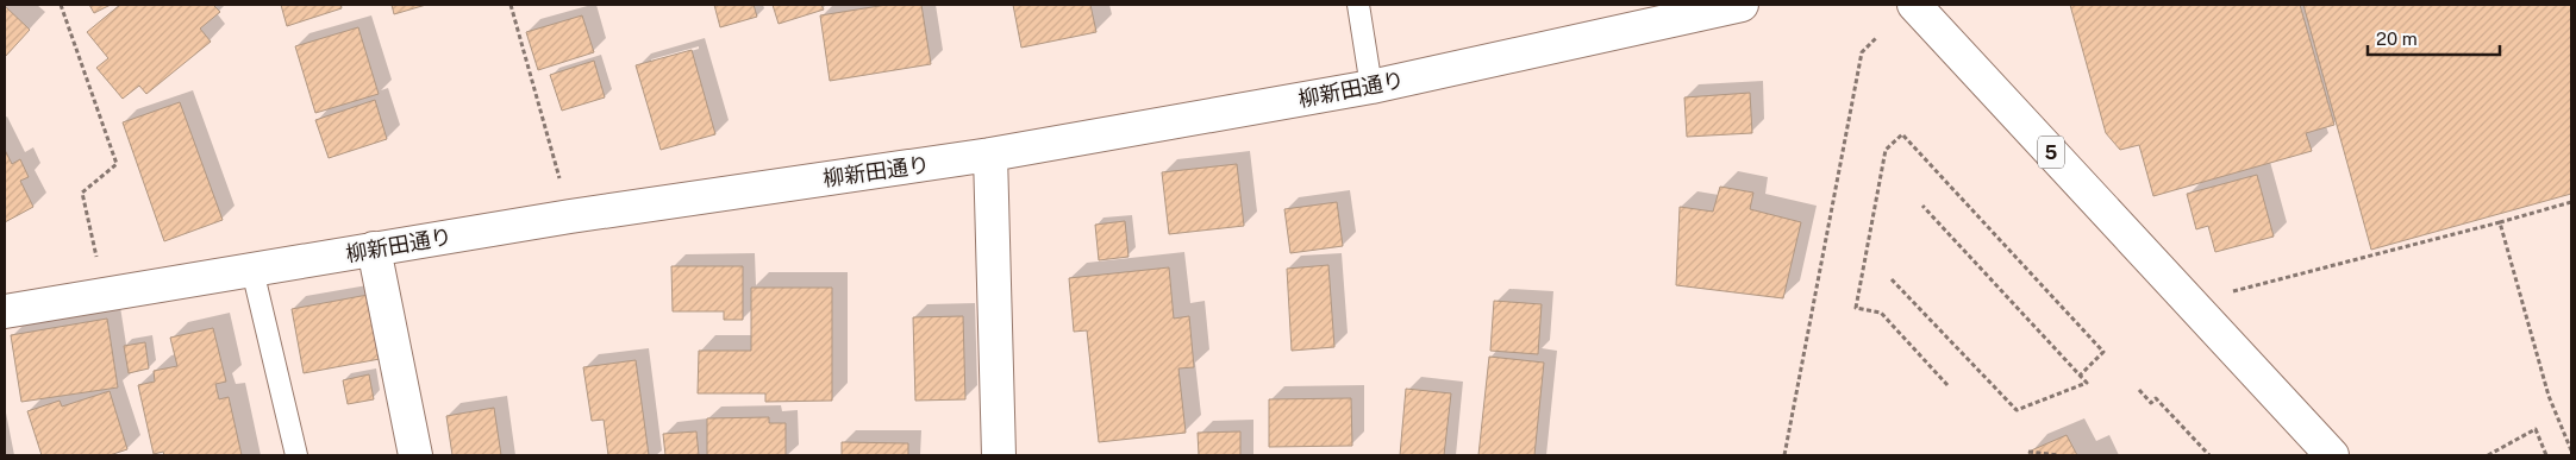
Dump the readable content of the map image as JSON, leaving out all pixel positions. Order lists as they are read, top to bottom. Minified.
{"streets":{"street":["柳新田通り","5"]},"scale_bar":"20 m"}
